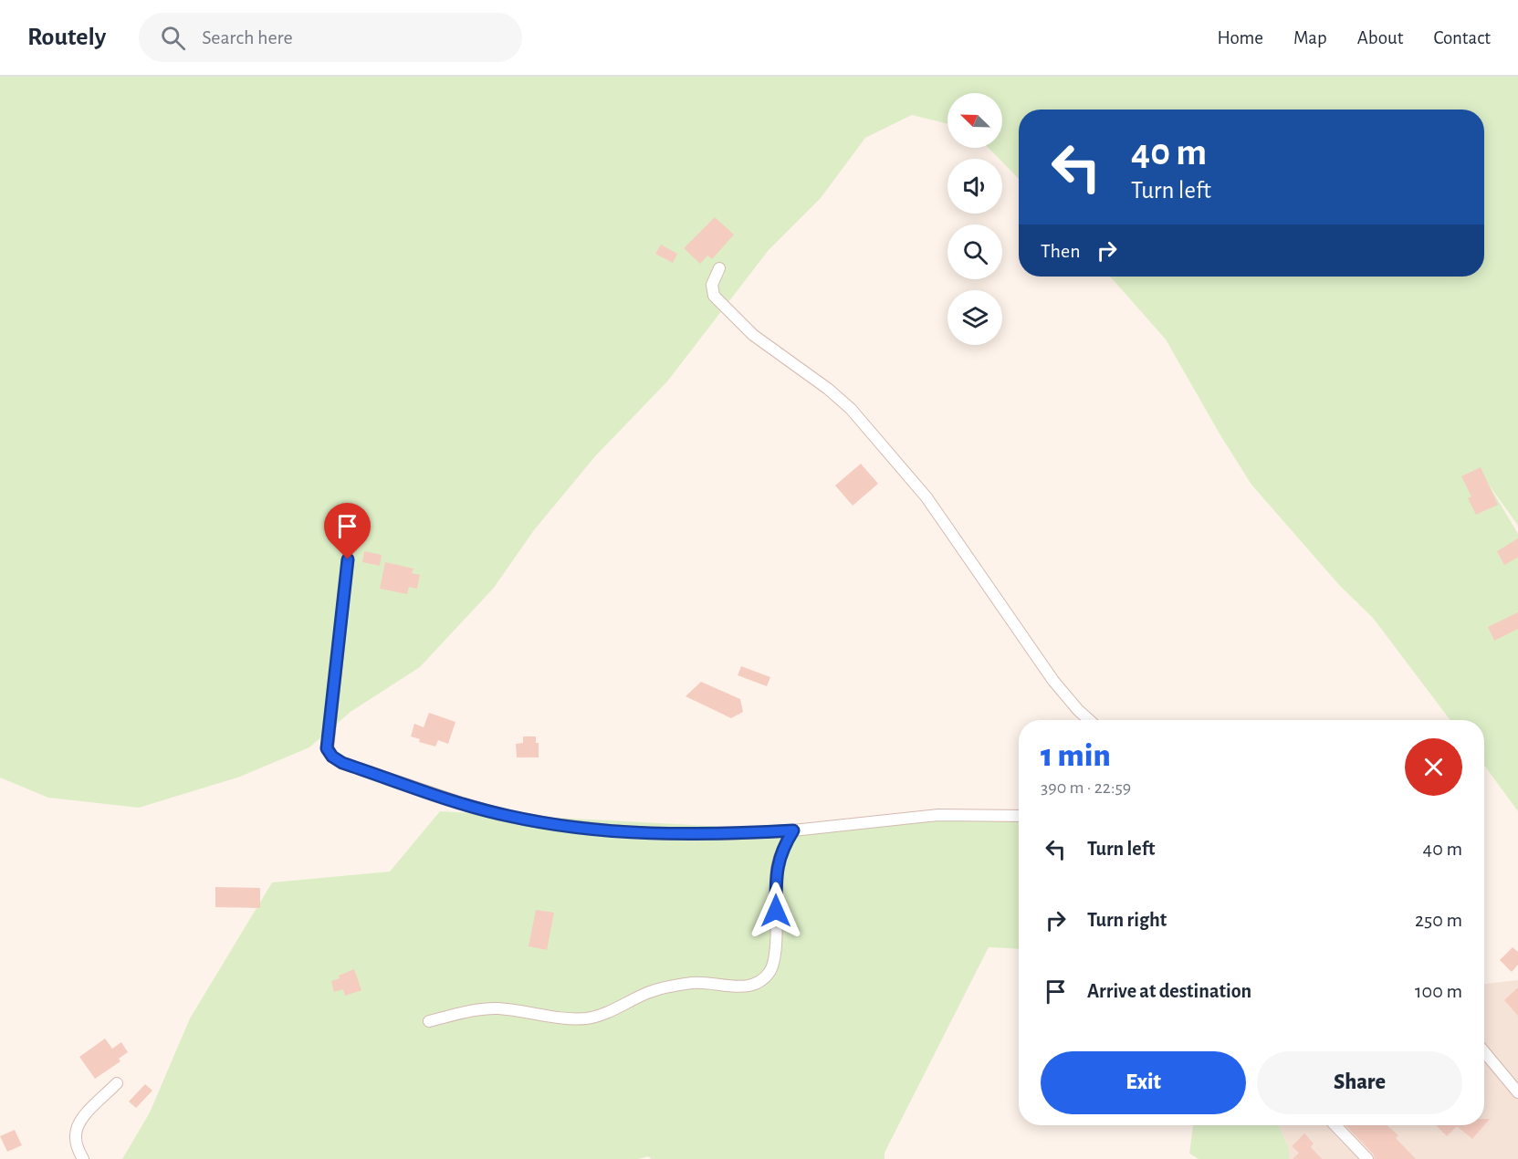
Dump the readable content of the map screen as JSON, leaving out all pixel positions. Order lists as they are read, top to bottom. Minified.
{"north":"top left","page":{"header":"Routely","search":"Search here","nav":["Home","Map","About","Contact"],"turn":["40 m","Turn left"],"then":"Then","heading":["1 min","390 m · 22:59"],"list":[{"name":"Turn left","value":"40 m"},{"name":"Turn right","value":"250 m"},{"name":"Arrive at destination","value":"100 m"}],"buttons":["Exit","Share"]}}
